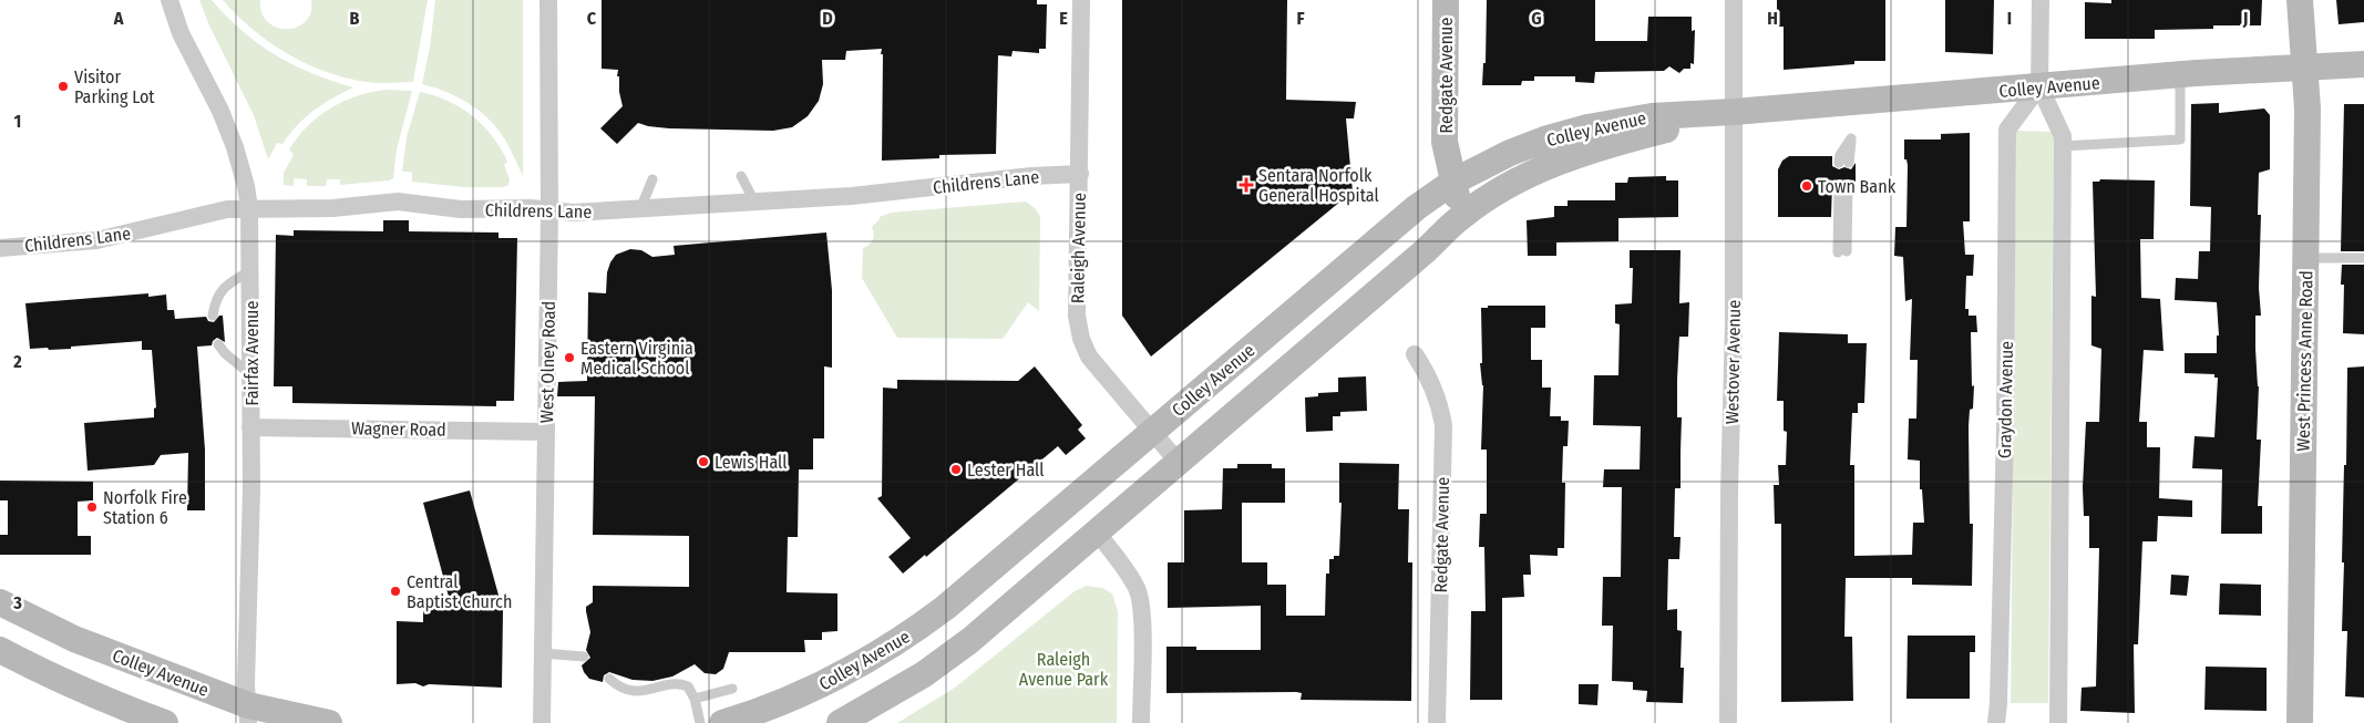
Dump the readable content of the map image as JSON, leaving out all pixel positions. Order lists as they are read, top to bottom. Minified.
{"streets":{"main road":["Redgate Avenue","Colley Avenue","West Princess Anne Road"],"street":["Childrens Lane","Raleigh Avenue","Fairfax Avenue","West Olney Road","Westover Avenue","Graydon Avenue","Wagner Road"]},"crossings":[["Redgate Avenue","Colley Avenue"],["Colley Avenue","Raleigh Avenue"],["Colley Avenue","Fairfax Avenue"],["Colley Avenue","West Princess Anne Road"],["Colley Avenue","Westover Avenue"],["Colley Avenue","Graydon Avenue"],["Childrens Lane","Raleigh Avenue"],["Childrens Lane","Fairfax Avenue"],["Childrens Lane","West Olney Road"],["Fairfax Avenue","Wagner Road"],["West Olney Road","Wagner Road"]],"parks":["Raleigh Avenue Park"],"places":{"other":["Visitor Parking Lot","Town Bank","Eastern Virginia Medical School","Lewis Hall","Lester Hall","Norfolk Fire Station 6","Central Baptist Church"],"health":["Sentara Norfolk General Hospital"]},"grid":{"columns":["A","B","C","D","E","F","G","H","I","J"],"rows":["1","2","3"]}}
